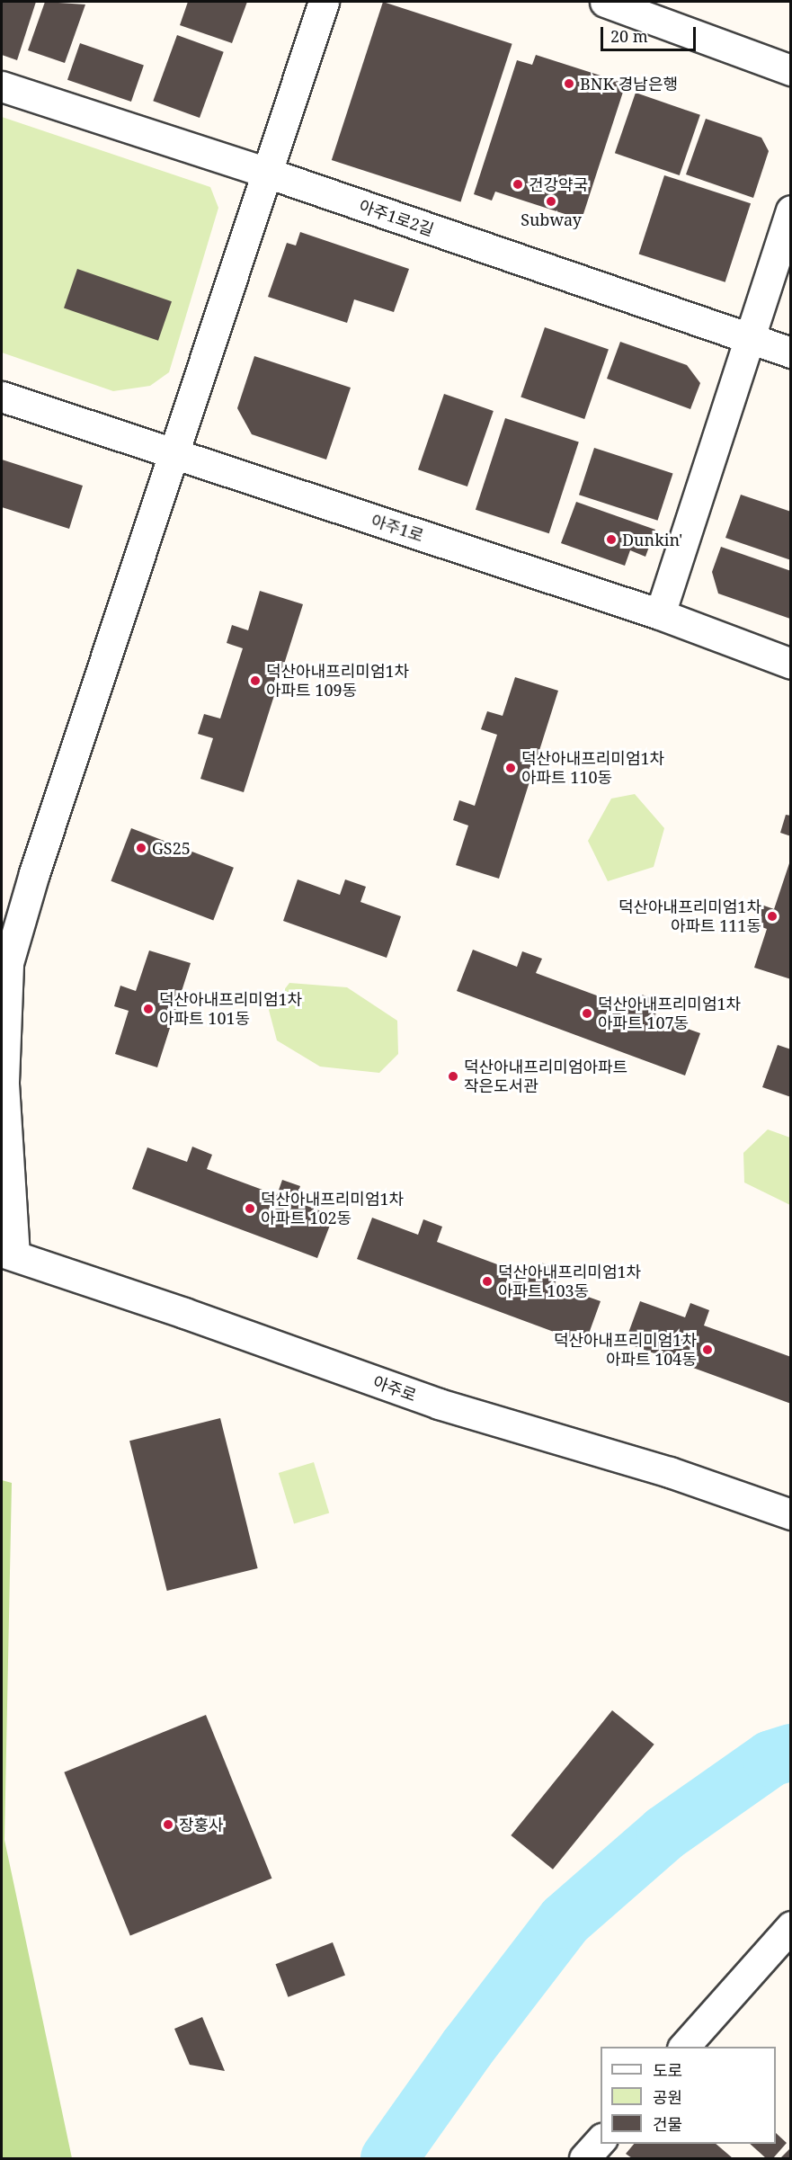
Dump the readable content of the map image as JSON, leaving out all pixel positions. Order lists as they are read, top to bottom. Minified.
{"streets":{"street":["아주1로2길","아주1로","아주로"]},"places":["BNK 경남은행","건강약국","Subway","Dunkin'","덕산아내프리미엄1차 아파트 109동","덕산아내프리미엄1차 아파트 110동","GS25","덕산아내프리미엄1차 아파트 111동","덕산아내프리미엄1차 아파트 101동","덕산아내프리미엄1차 아파트 107동","덕산아내프리미엄아파트 작은도서관","덕산아내프리미엄1차 아파트 102동","덕산아내프리미엄1차 아파트 103동","덕산아내프리미엄1차 아파트 104동","장훙사"],"legend":["도로","공원","건물"],"scale_bar":"20 m"}
